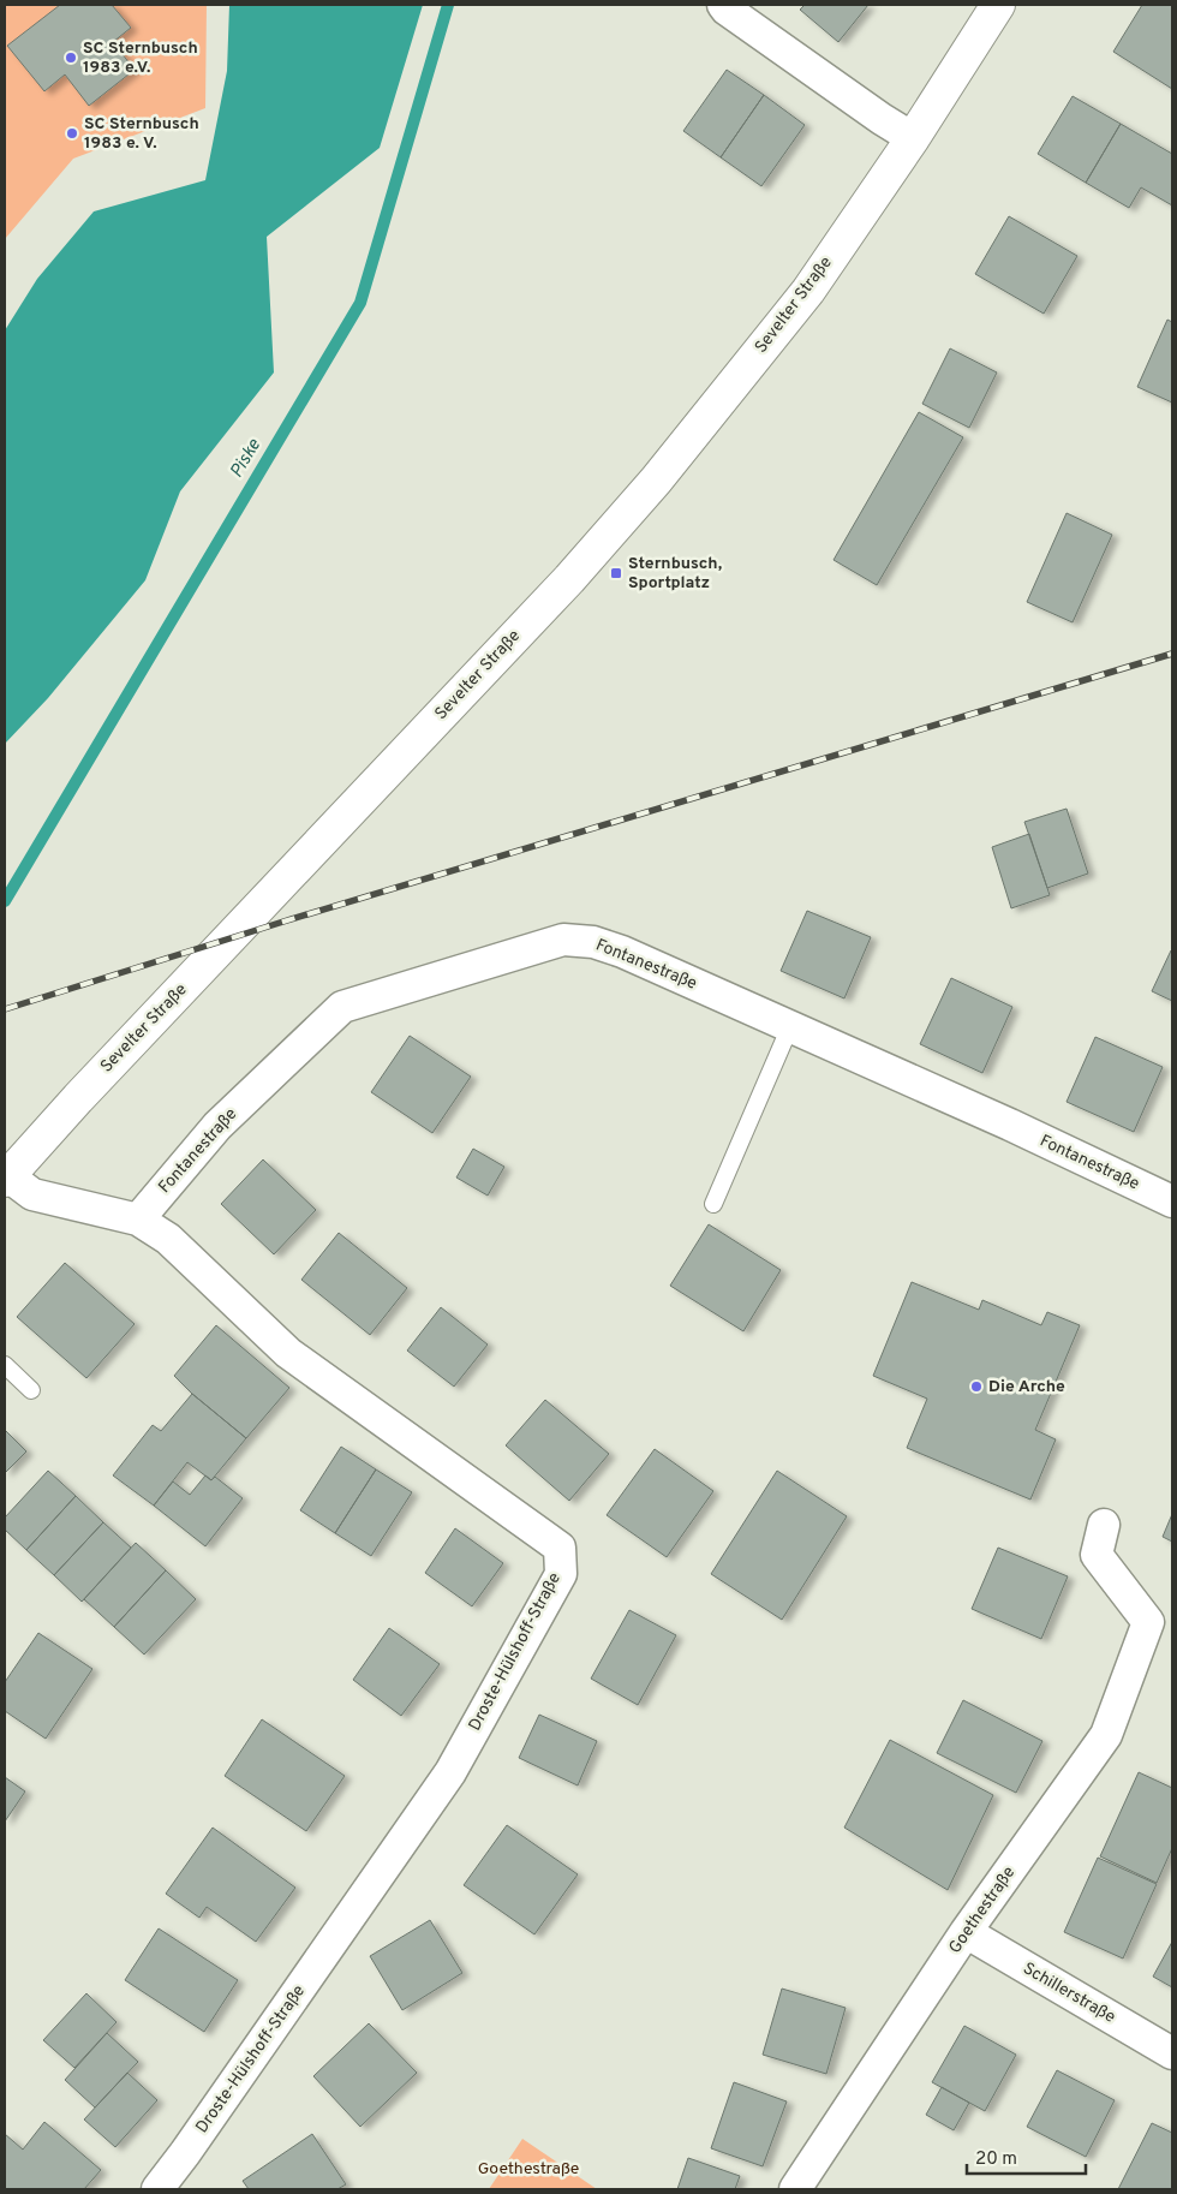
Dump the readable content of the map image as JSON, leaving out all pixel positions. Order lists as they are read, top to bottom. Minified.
{"streets":{"street":["Sevelter Straße","Fontanestraße","Droste-Hülshoff-Straße","Goethestraße","Schillerstraße"]},"crossings":[["Sevelter Straße","Droste-Hülshoff-Straße"],["Fontanestraße","Droste-Hülshoff-Straße"],["Goethestraße","Schillerstraße"]],"water":["Piske"],"parks":["Goethestraße"],"places":{"other":["SC Sternbusch 1983 e.V.","SC Sternbusch 1983 e. V.","Die Arche"],"transit":["Sternbusch, Sportplatz"]},"scale_bar":"20 m"}
